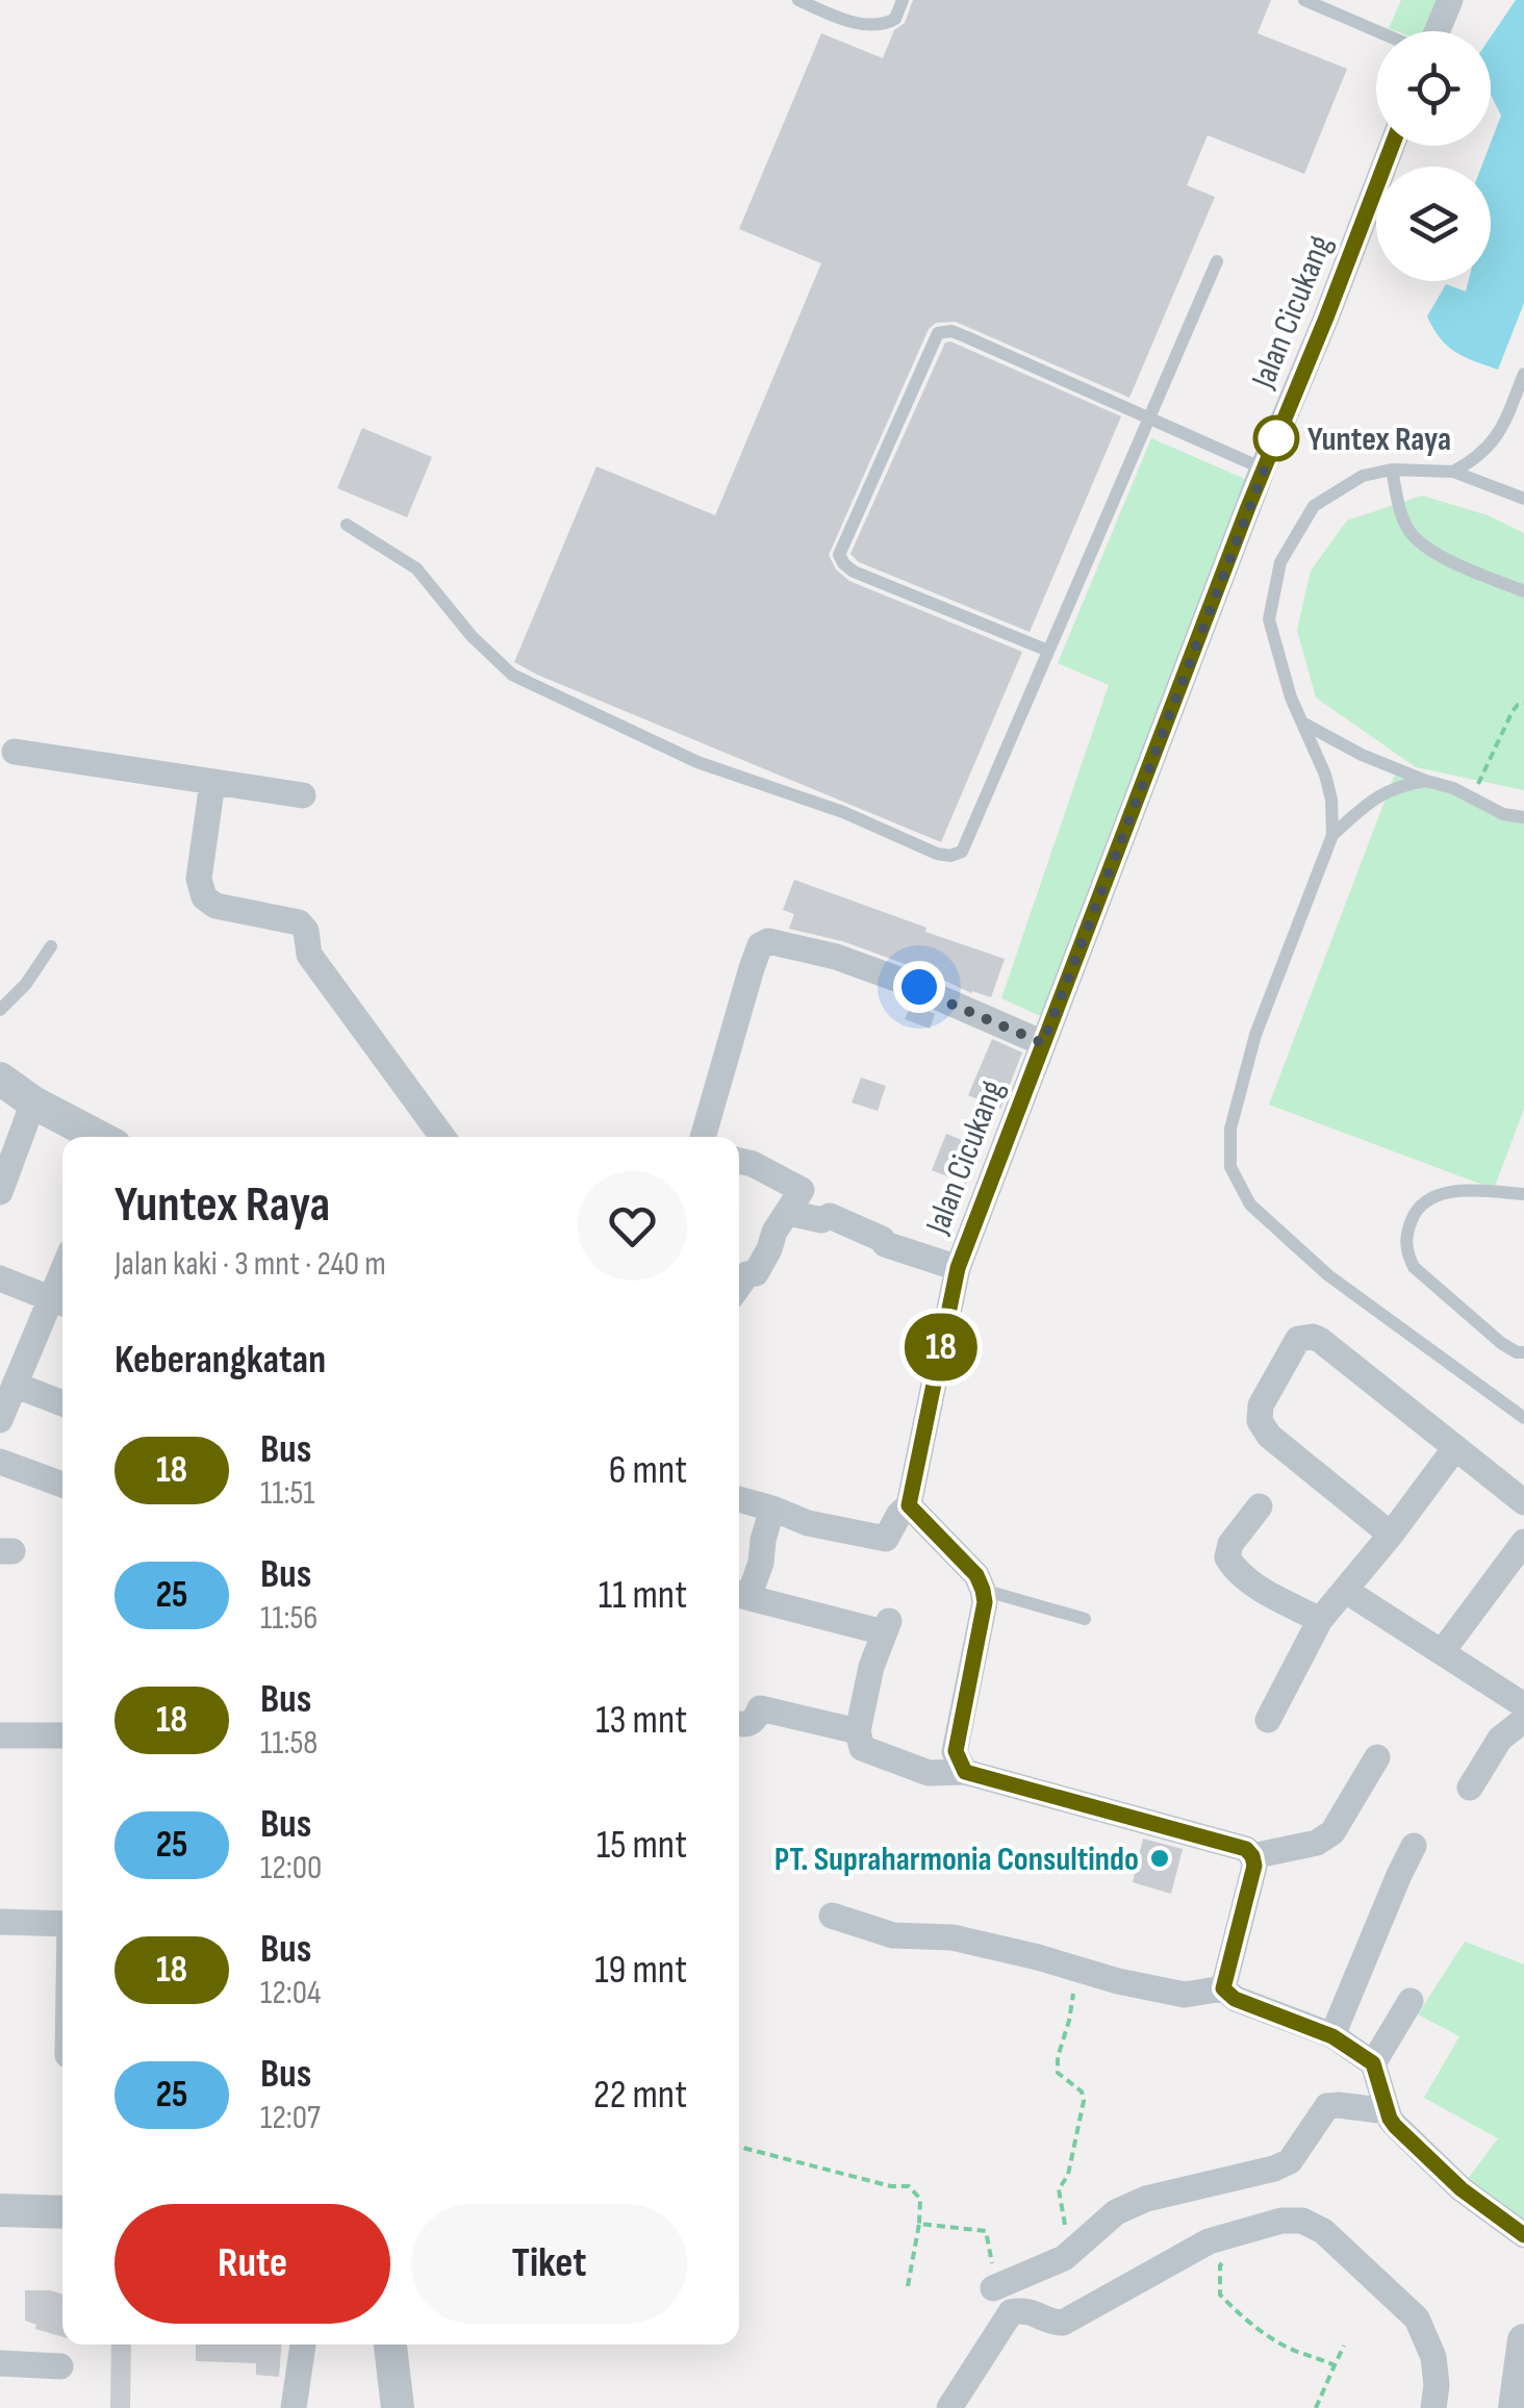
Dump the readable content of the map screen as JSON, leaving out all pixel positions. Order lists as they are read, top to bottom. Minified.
{"streets":{"street":["Jalan Cicukang"]},"places":["Yuntex Raya","PT. Supraharmonia Consultindo"],"lines":["bus line 18"],"page":{"on_map":"18","heading":[["Yuntex Raya","Jalan kaki · 3 mnt · 240 m"],"Keberangkatan"],"list":[{"mark":"18","name":"Bus","note":"11:51","value":"6 mnt"},{"mark":"25","name":"Bus","note":"11:56","value":"11 mnt"},{"mark":"18","name":"Bus","note":"11:58","value":"13 mnt"},{"mark":"25","name":"Bus","note":"12:00","value":"15 mnt"},{"mark":"18","name":"Bus","note":"12:04","value":"19 mnt"},{"mark":"25","name":"Bus","note":"12:07","value":"22 mnt"}],"buttons":["Rute","Tiket"]}}
